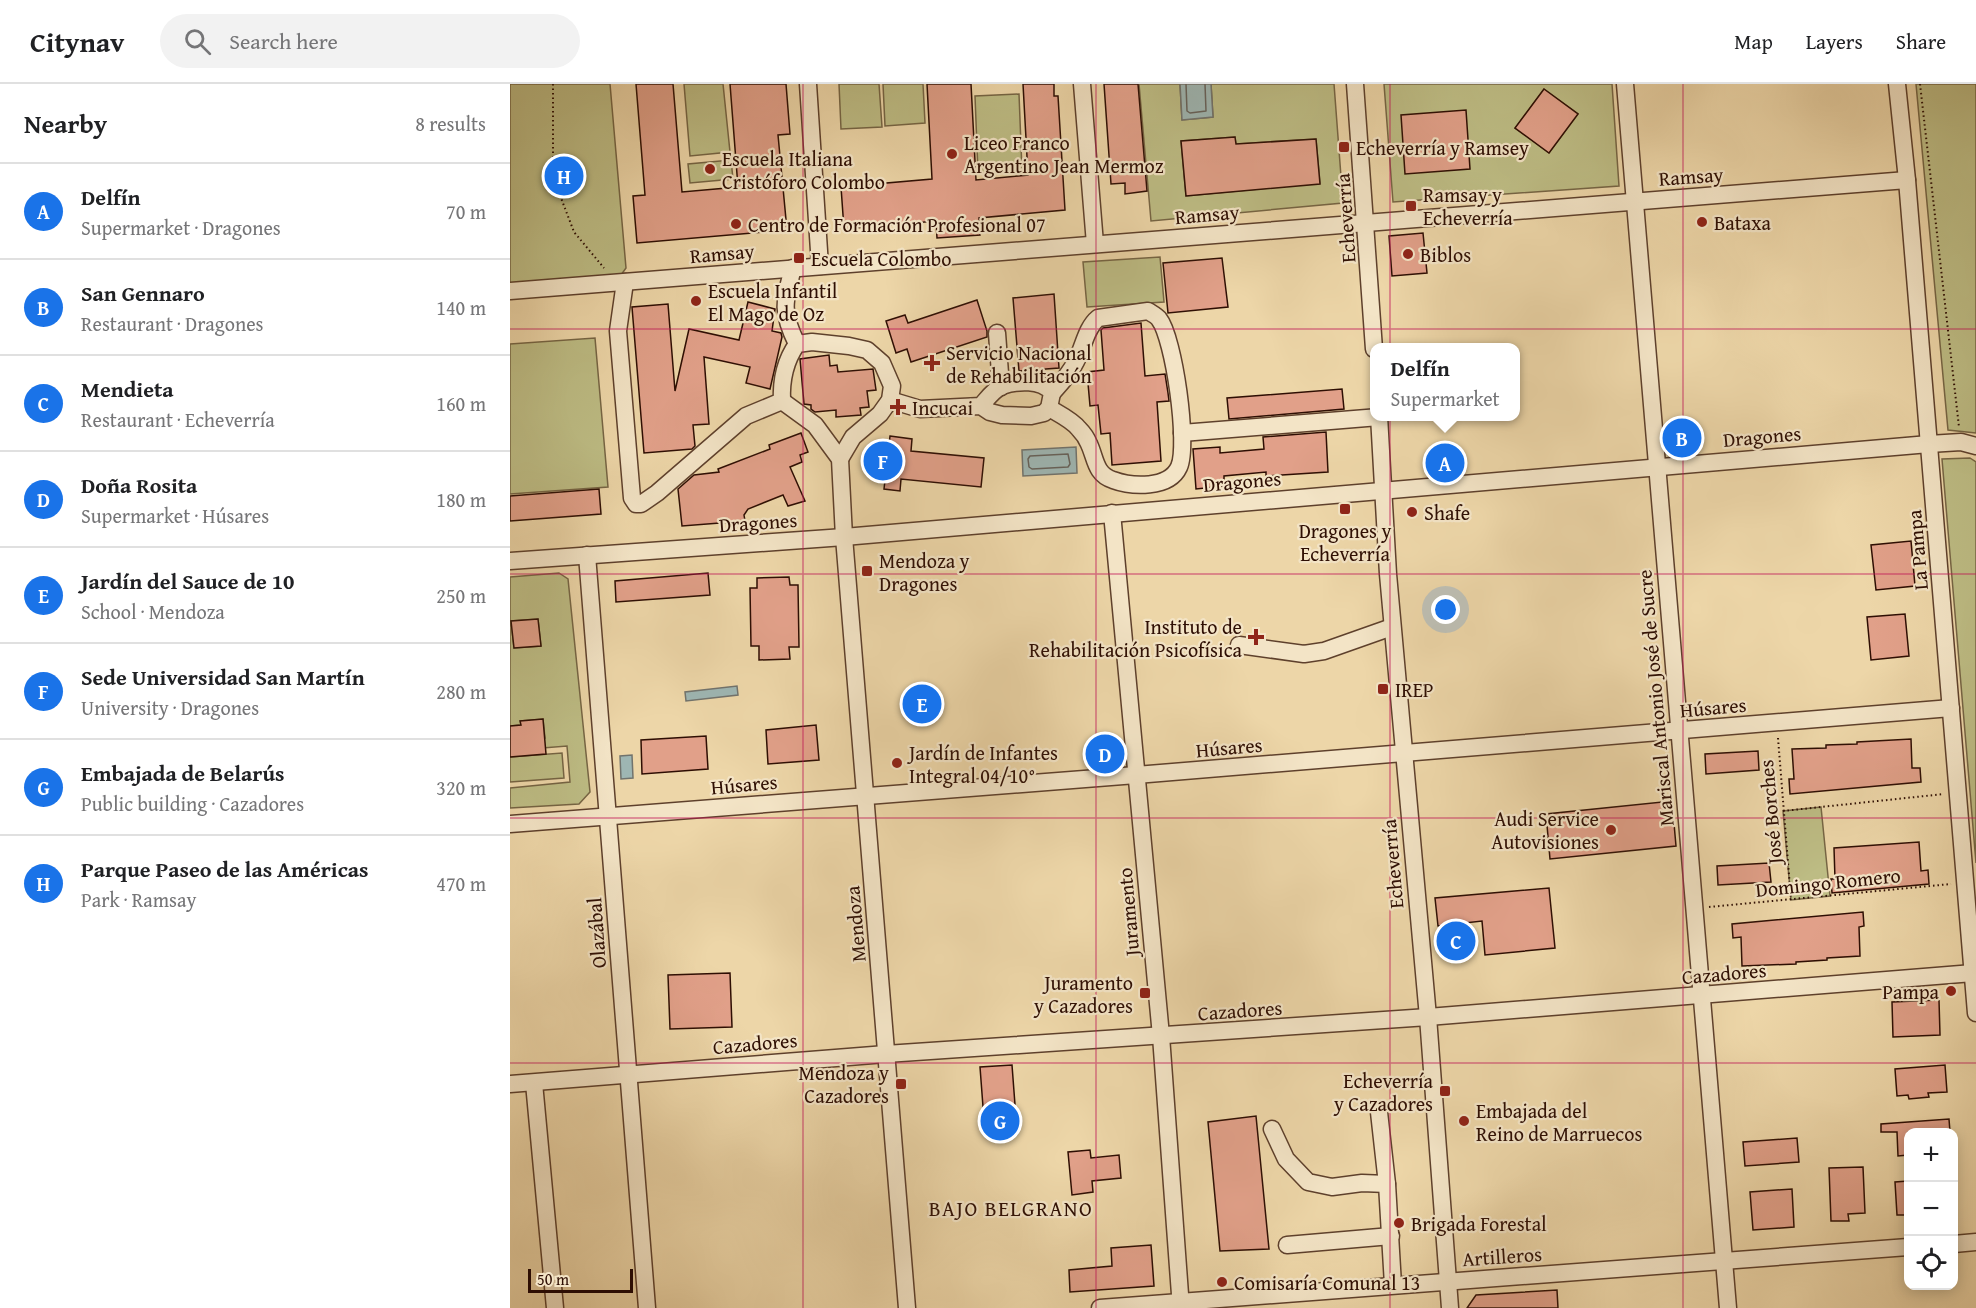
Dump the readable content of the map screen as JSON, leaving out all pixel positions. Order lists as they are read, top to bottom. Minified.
{"streets":{"street":["Ramsay","Echeverría","Dragones","La Pampa","Mariscal Antonio José de Sucre","Húsares","Juramento","Mendoza","Olazábal","Cazadores","Artilleros"],"path":["José Borches","Domingo Romero"]},"crossings":[["Ramsay","Echeverría"],["Ramsay","La Pampa"],["Ramsay","Mariscal Antonio José de Sucre"],["Echeverría","Dragones"],["Echeverría","Húsares"],["Echeverría","Cazadores"],["Echeverría","Artilleros"],["Dragones","La Pampa"],["Dragones","Mariscal Antonio José de Sucre"],["Dragones","Juramento"],["Dragones","Mendoza"],["Dragones","Olazábal"],["La Pampa","Húsares"],["La Pampa","Domingo Romero"],["La Pampa","Cazadores"],["Mariscal Antonio José de Sucre","Húsares"],["Mariscal Antonio José de Sucre","Domingo Romero"],["Mariscal Antonio José de Sucre","Cazadores"],["Mariscal Antonio José de Sucre","Artilleros"],["Húsares","José Borches"],["Húsares","Juramento"],["Húsares","Mendoza"],["Húsares","Olazábal"],["José Borches","Domingo Romero"],["Juramento","Cazadores"],["Juramento","Artilleros"],["Mendoza","Cazadores"],["Olazábal","Cazadores"]],"districts":["BAJO BELGRANO"],"places":{"transit":["Echeverría y Ramsey","Ramsay y Echeverría","Escuela Colombo","Dragones y Echeverría","Mendoza y Dragones","IREP","Juramento y Cazadores","Mendoza y Cazadores","Echeverría y Cazadores"],"other":["Liceo Franco Argentino Jean Mermoz","Escuela Italiana Cristóforo Colombo","Bataxa","Centro de Formación Profesional 07","Biblos","Escuela Infantil El Mago de Oz","Shafe","Jardín de Infantes Integral 04/10°","Audi Service Autovisiones","Pampa","Embajada del Reino de Marruecos","Brigada Forestal","Comisaría Comunal 13"],"health":["Servicio Nacional de Rehabilitación","Incucai","Instituto de Rehabilitación Psicofísica"]},"scale_bar":"50 m","page":{"header":"Citynav","search":"Search here","nav":["Map","Layers","Share"],"heading":["Nearby","8 results"],"pins":["H","B","F","A","E","D","C","G"],"list":[{"mark":"A","name":"Delfín","note":"Supermarket · Dragones","value":"70 m"},{"mark":"B","name":"San Gennaro","note":"Restaurant · Dragones","value":"140 m"},{"mark":"C","name":"Mendieta","note":"Restaurant · Echeverría","value":"160 m"},{"mark":"D","name":"Doña Rosita","note":"Supermarket · Húsares","value":"180 m"},{"mark":"E","name":"Jardín del Sauce de 10","note":"School · Mendoza","value":"250 m"},{"mark":"F","name":"Sede Universidad San Martín","note":"University · Dragones","value":"280 m"},{"mark":"G","name":"Embajada de Belarús","note":"Public building · Cazadores","value":"320 m"},{"mark":"H","name":"Parque Paseo de las Américas","note":"Park · Ramsay","value":"470 m"}],"popup":["Delfín","Supermarket"],"map_buttons":["+","−"],"scale":"50 m"}}
